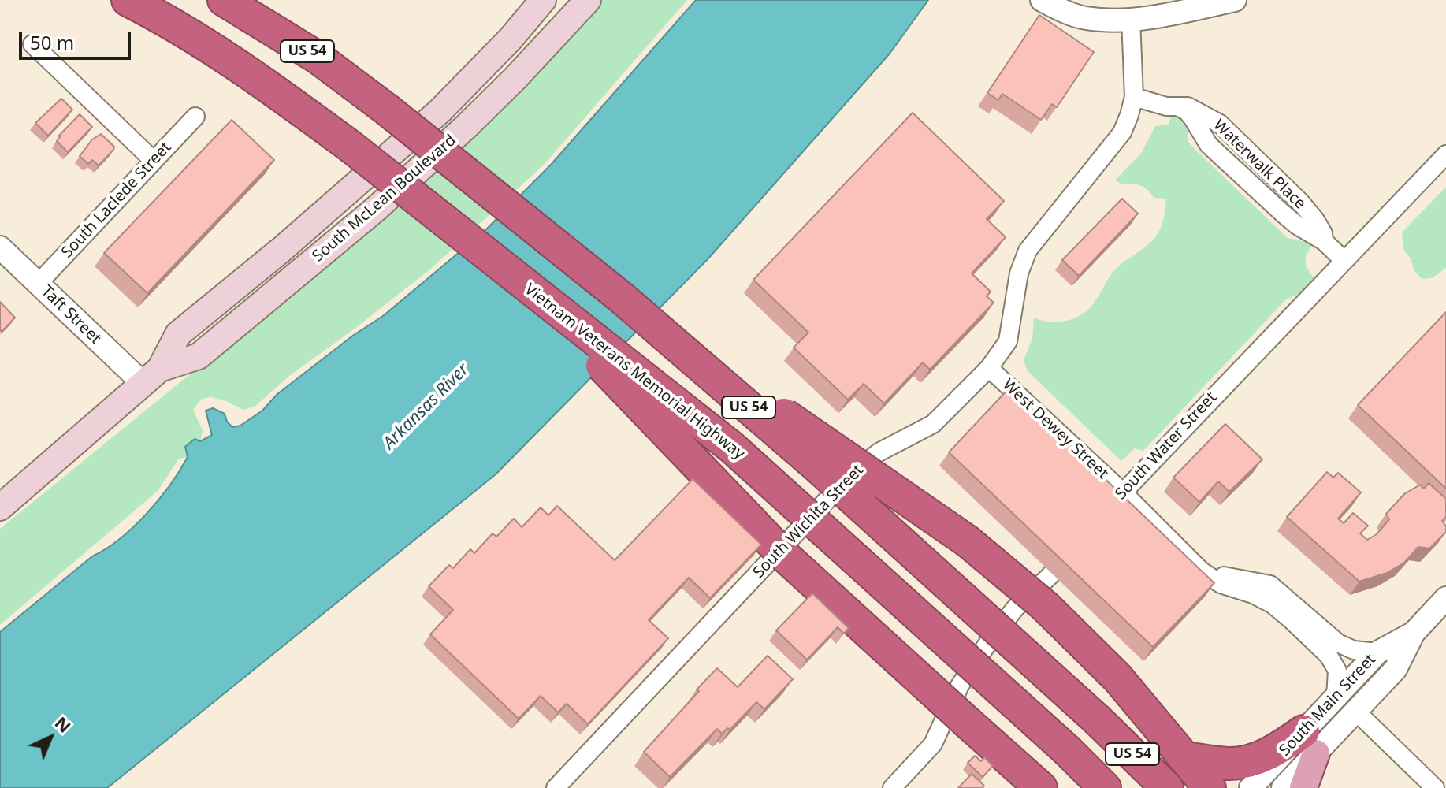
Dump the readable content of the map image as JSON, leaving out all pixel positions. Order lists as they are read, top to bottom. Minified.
{"streets":{"highway":["US 54","Vietnam Veterans Memorial Highway"],"main road":["South McLean Boulevard"],"street":["Waterwalk Place","South Laclede Street","Taft Street","West Dewey Street","South Water Street","South Wichita Street","South Main Street"]},"crossings":[["Waterwalk Place","South Water Street"],["Waterwalk Place","South Wichita Street"],["South McLean Boulevard","Taft Street"],["South Laclede Street","Taft Street"],["West Dewey Street","South Water Street"],["West Dewey Street","South Wichita Street"],["West Dewey Street","South Main Street"]],"water":["Arkansas River"],"scale_bar":"50 m","north":"top right"}
